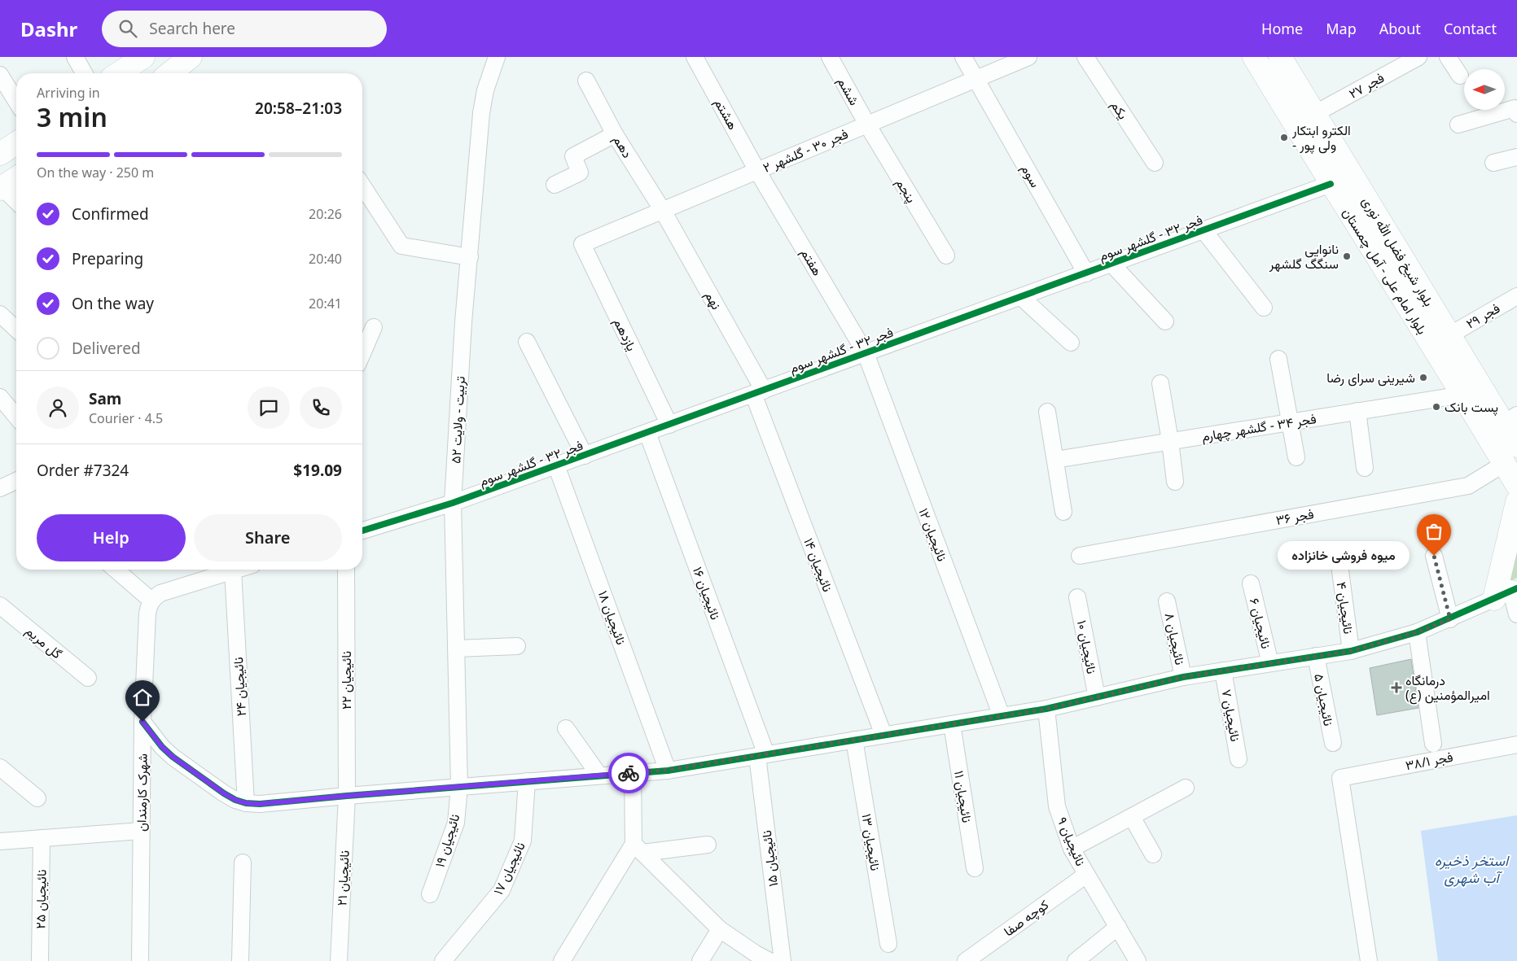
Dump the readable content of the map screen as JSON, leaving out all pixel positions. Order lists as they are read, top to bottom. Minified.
{"streets":{"main road":["بلوار شیخ فضل الله نوری","بلوار امام علی - آمل چمستان"],"street":["فجر ۲۷","ششم","یکم","هشتم","دهم","فجر ۳۰ - گلشهر ۲","سوم","پنجم","فجر ۳۲ - گلشهر سوم","هفتم","نهم","فجر ۲۹","یازدهم","تربیت - ولایت ۵۲","فجر ۳۴ - گلشهر چهارم","فجر ۳۶","نائیجیان ۱۲","نائیجیان ۱۴","نائیجیان ۱۶","نائیجیان ۴","نائیجیان ۱۸","نائیجیان ۶","نائیجیان ۸","گل مریم","نائیجیان ۱۰","نائیجیان ۲۲","نائیجیان ۲۴","نائیجیان ۵","نائیجیان ۷","فجر ۳۸/۱","شهرک کارمندان","نائیجیان ۱۱","نائیجیان ۱۹","نائیجیان ۹","نائیجیان ۱۳","نائیجیان ۱۵","نائیجیان ۱۷","نائیجیان ۲۱","نائیجیان ۲۵","کوچه صفا"]},"crossings":[["فجر ۲۷","بلوار شیخ فضل الله نوری"],["ششم","فجر ۳۰ - گلشهر ۲"],["ششم","پنجم"],["هشتم","فجر ۳۰ - گلشهر ۲"],["هشتم","هفتم"],["دهم","فجر ۳۰ - گلشهر ۲"],["دهم","نهم"],["فجر ۳۰ - گلشهر ۲","سوم"],["فجر ۳۰ - گلشهر ۲","پنجم"],["فجر ۳۰ - گلشهر ۲","هفتم"],["فجر ۳۰ - گلشهر ۲","نهم"],["فجر ۳۰ - گلشهر ۲","یازدهم"],["سوم","فجر ۳۲ - گلشهر سوم"],["فجر ۳۲ - گلشهر سوم","هفتم"],["فجر ۳۲ - گلشهر سوم","بلوار امام علی - آمل چمستان"],["فجر ۳۲ - گلشهر سوم","نهم"],["فجر ۳۲ - گلشهر سوم","یازدهم"],["فجر ۳۲ - گلشهر سوم","تربیت - ولایت ۵۲"],["فجر ۳۲ - گلشهر سوم","نائیجیان ۱۲"],["فجر ۳۲ - گلشهر سوم","نائیجیان ۱۴"],["فجر ۳۲ - گلشهر سوم","نائیجیان ۱۶"],["فجر ۳۲ - گلشهر سوم","نائیجیان ۱۸"],["بلوار شیخ فضل الله نوری","فجر ۲۹"],["هفتم","نائیجیان ۱۲"],["بلوار امام علی - آمل چمستان","فجر ۳۴ - گلشهر چهارم"],["بلوار امام علی - آمل چمستان","فجر ۳۶"],["نهم","نائیجیان ۱۴"],["تربیت - ولایت ۵۲","نائیجیان ۱۹"],["نائیجیان ۱۶","نائیجیان ۱۵"],["نائیجیان ۲۲","نائیجیان ۲۱"],["نائیجیان ۹","کوچه صفا"]],"water":["استخر ذخیره آب شهری"],"places":{"other":["الکترو ابتکار - ولی پور","نانوایی سنگگ گلشهر","شیرینی سرای رضا","پست بانک","میوه فروشی خانزاده"],"health":["درمانگاه امیرالمؤمنین (ع)"]},"north":"left","page":{"header":"Dashr","search":"Search here","nav":["Home","Map","About","Contact"],"heading":["3 min","Arriving in","20:58–21:03"],"panel":["Sam","Courier · 4.5","Order #7324","$19.09"],"bar":"On the way · 250 m","list":[["Confirmed","20:26"],["Preparing","20:40"],["On the way","20:41"],"Delivered"],"buttons":["Help","Share"],"bubble":"میوه فروشی خانزاده"}}
